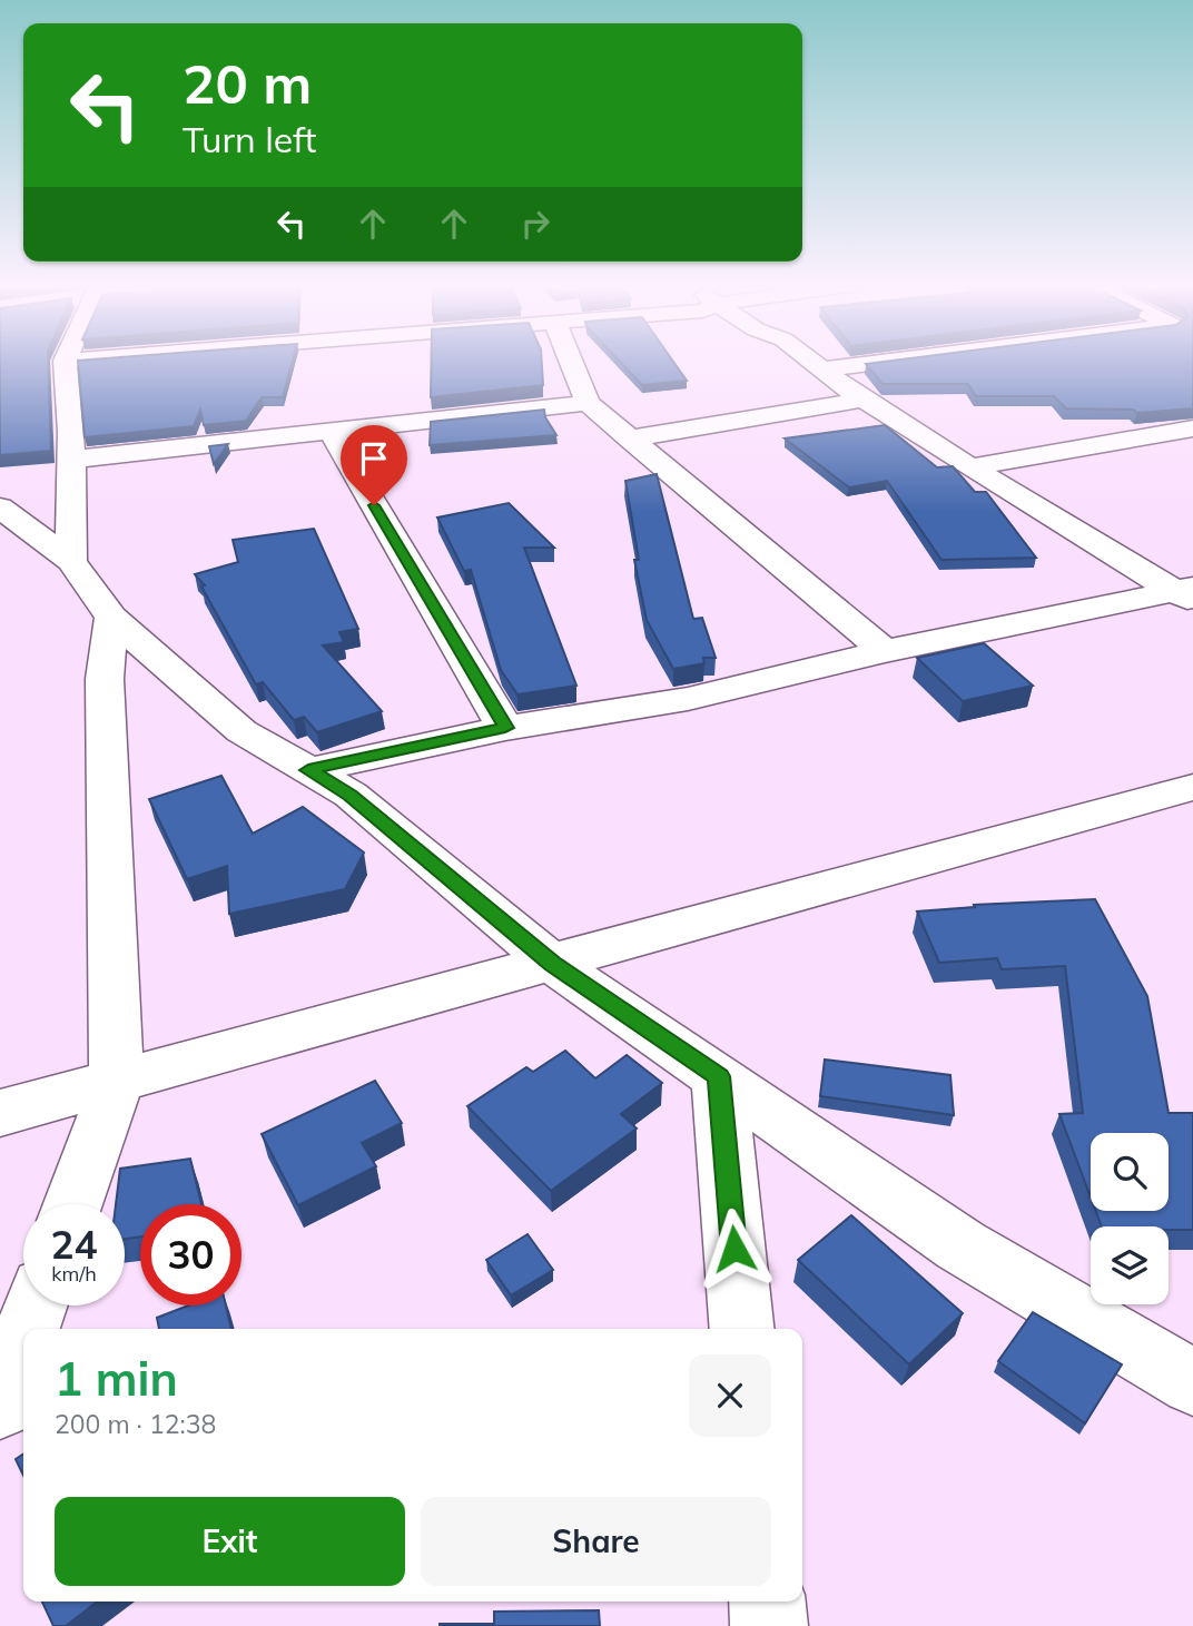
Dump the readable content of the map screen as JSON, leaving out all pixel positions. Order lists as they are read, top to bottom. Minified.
{"page":{"turn":["20 m","Turn left"],"speed":"24 km/h","limit":"30","heading":["1 min","200 m · 12:38"],"buttons":["Exit","Share"]}}
